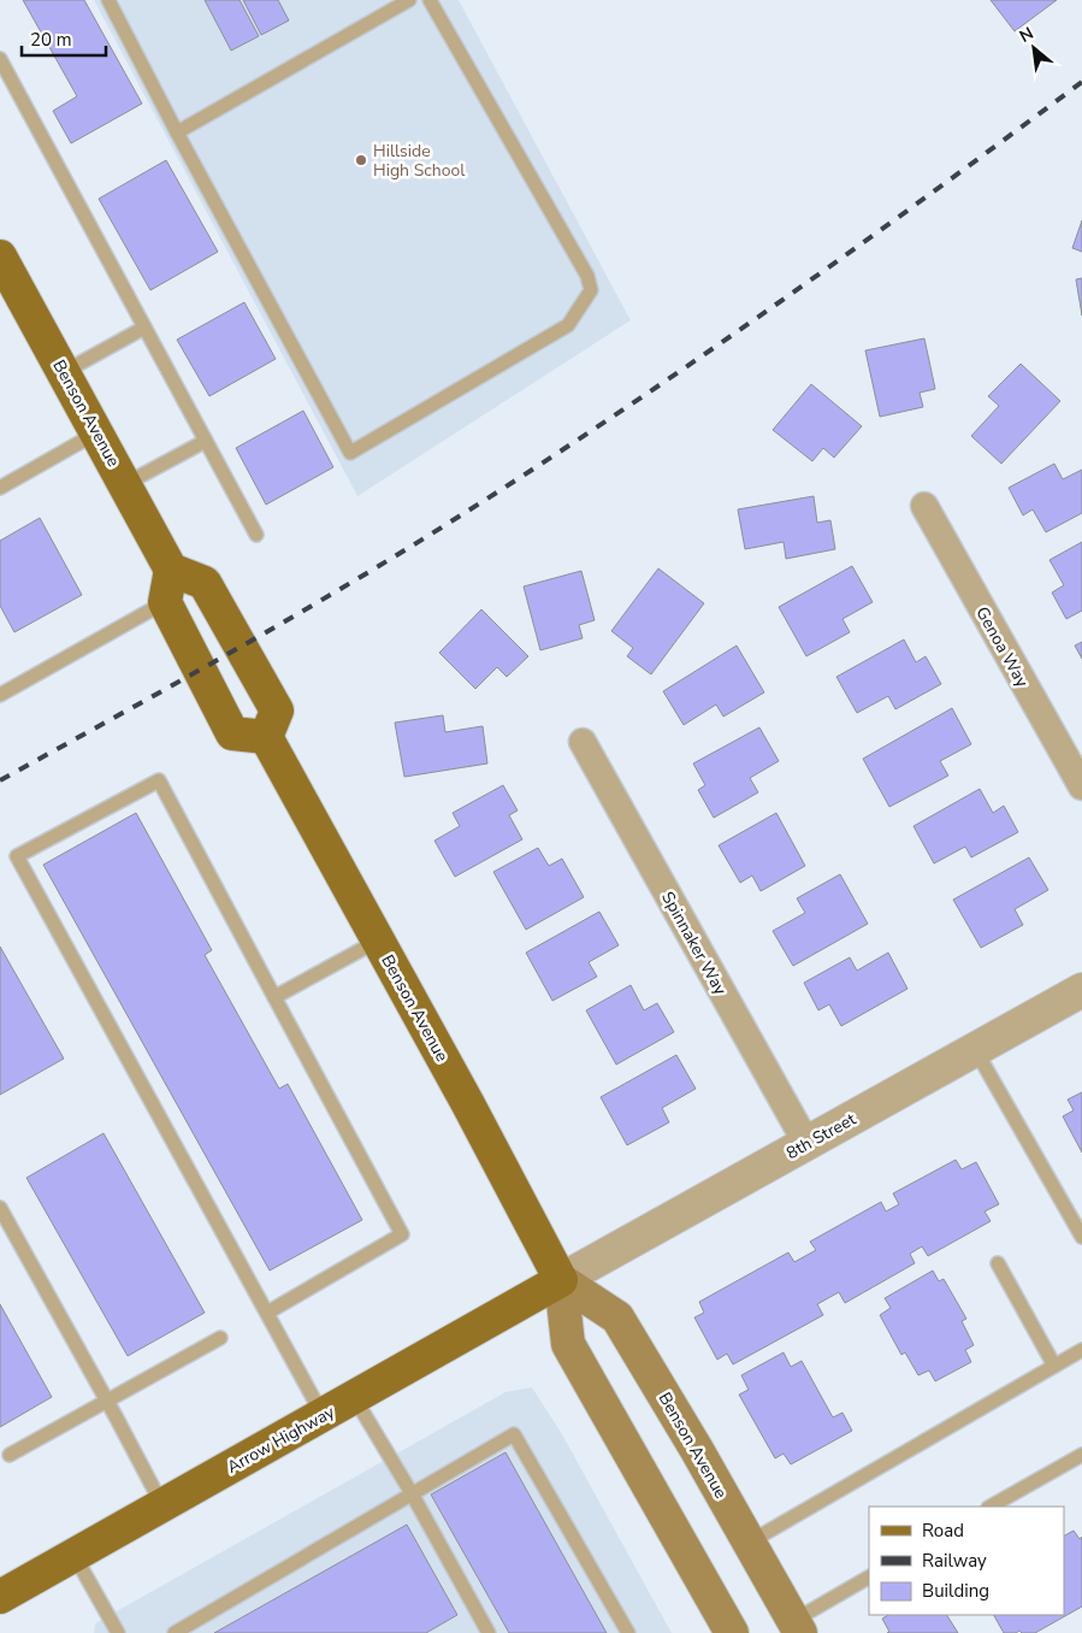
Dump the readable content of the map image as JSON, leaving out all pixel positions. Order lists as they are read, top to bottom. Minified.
{"streets":{"main road":["Benson Avenue","Arrow Highway"],"street":["Genoa Way","Spinnaker Way","8th Street"]},"crossings":[["Benson Avenue","8th Street"],["Benson Avenue","Arrow Highway"],["Spinnaker Way","8th Street"],["8th Street","Arrow Highway"]],"places":["Hillside High School"],"legend":["Road","Railway","Building"],"scale_bar":"20 m","north":"top left"}
